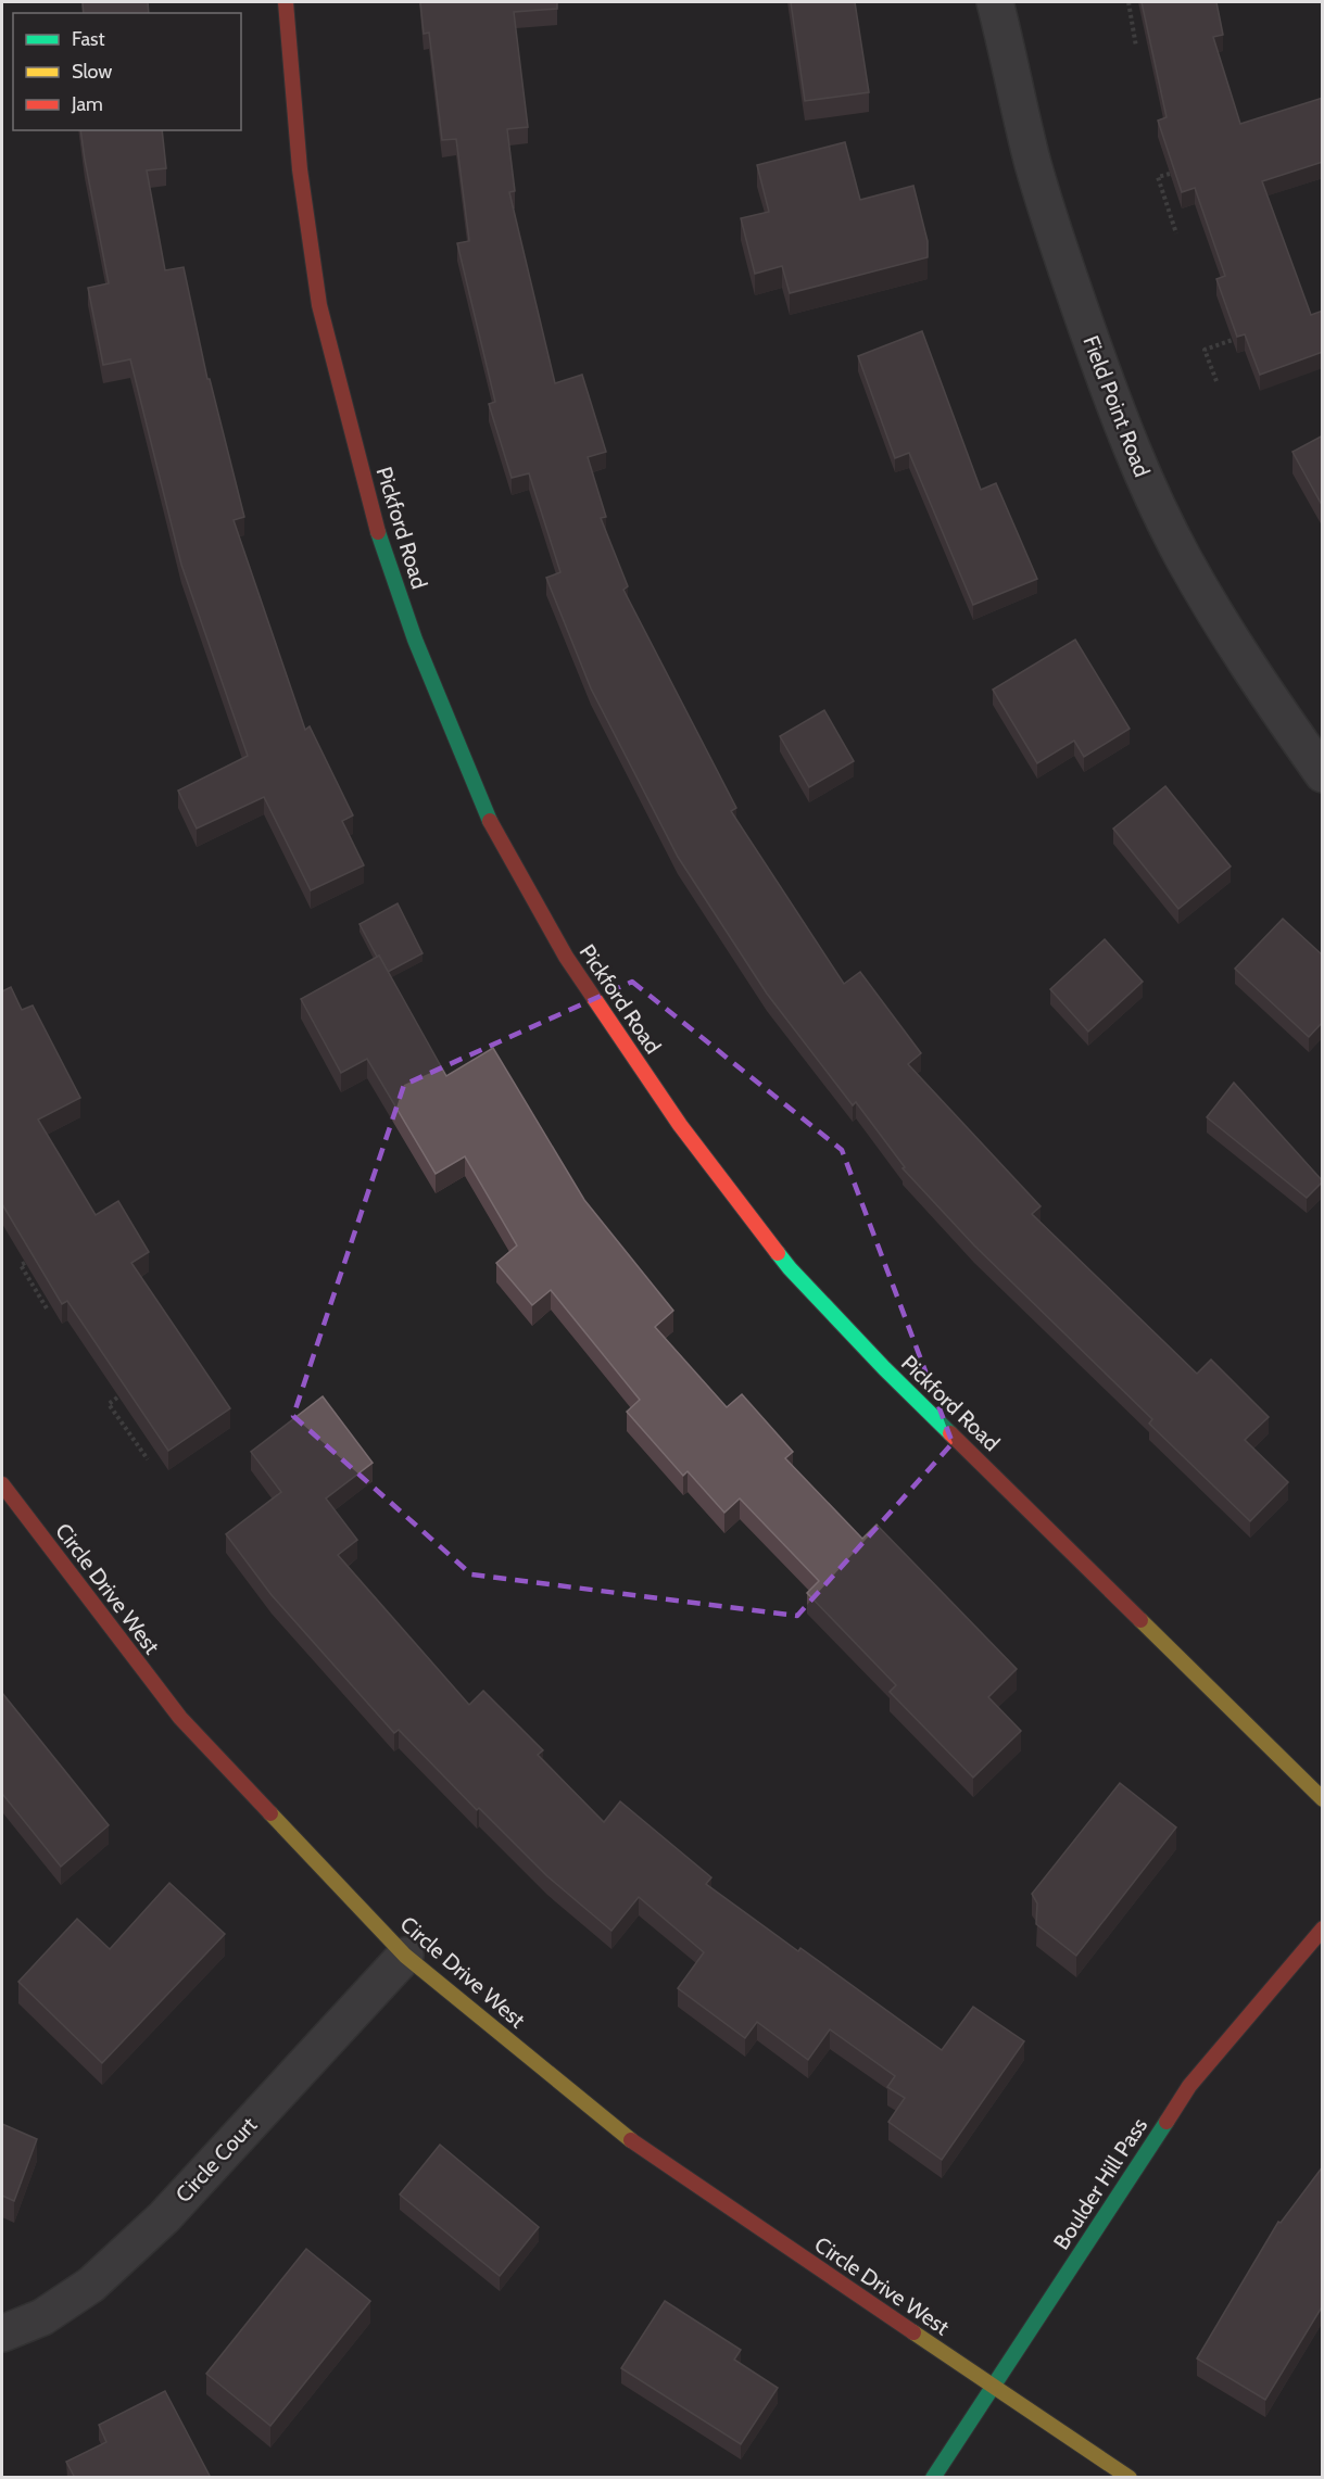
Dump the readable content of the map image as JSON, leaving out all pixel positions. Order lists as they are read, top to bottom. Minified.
{"streets":{"street":["Field Point Road","Pickford Road","Circle Drive West","Circle Court","Boulder Hill Pass"]},"crossings":[["Circle Drive West","Circle Court"],["Circle Drive West","Boulder Hill Pass"]],"legend":["Fast","Slow","Jam"]}
